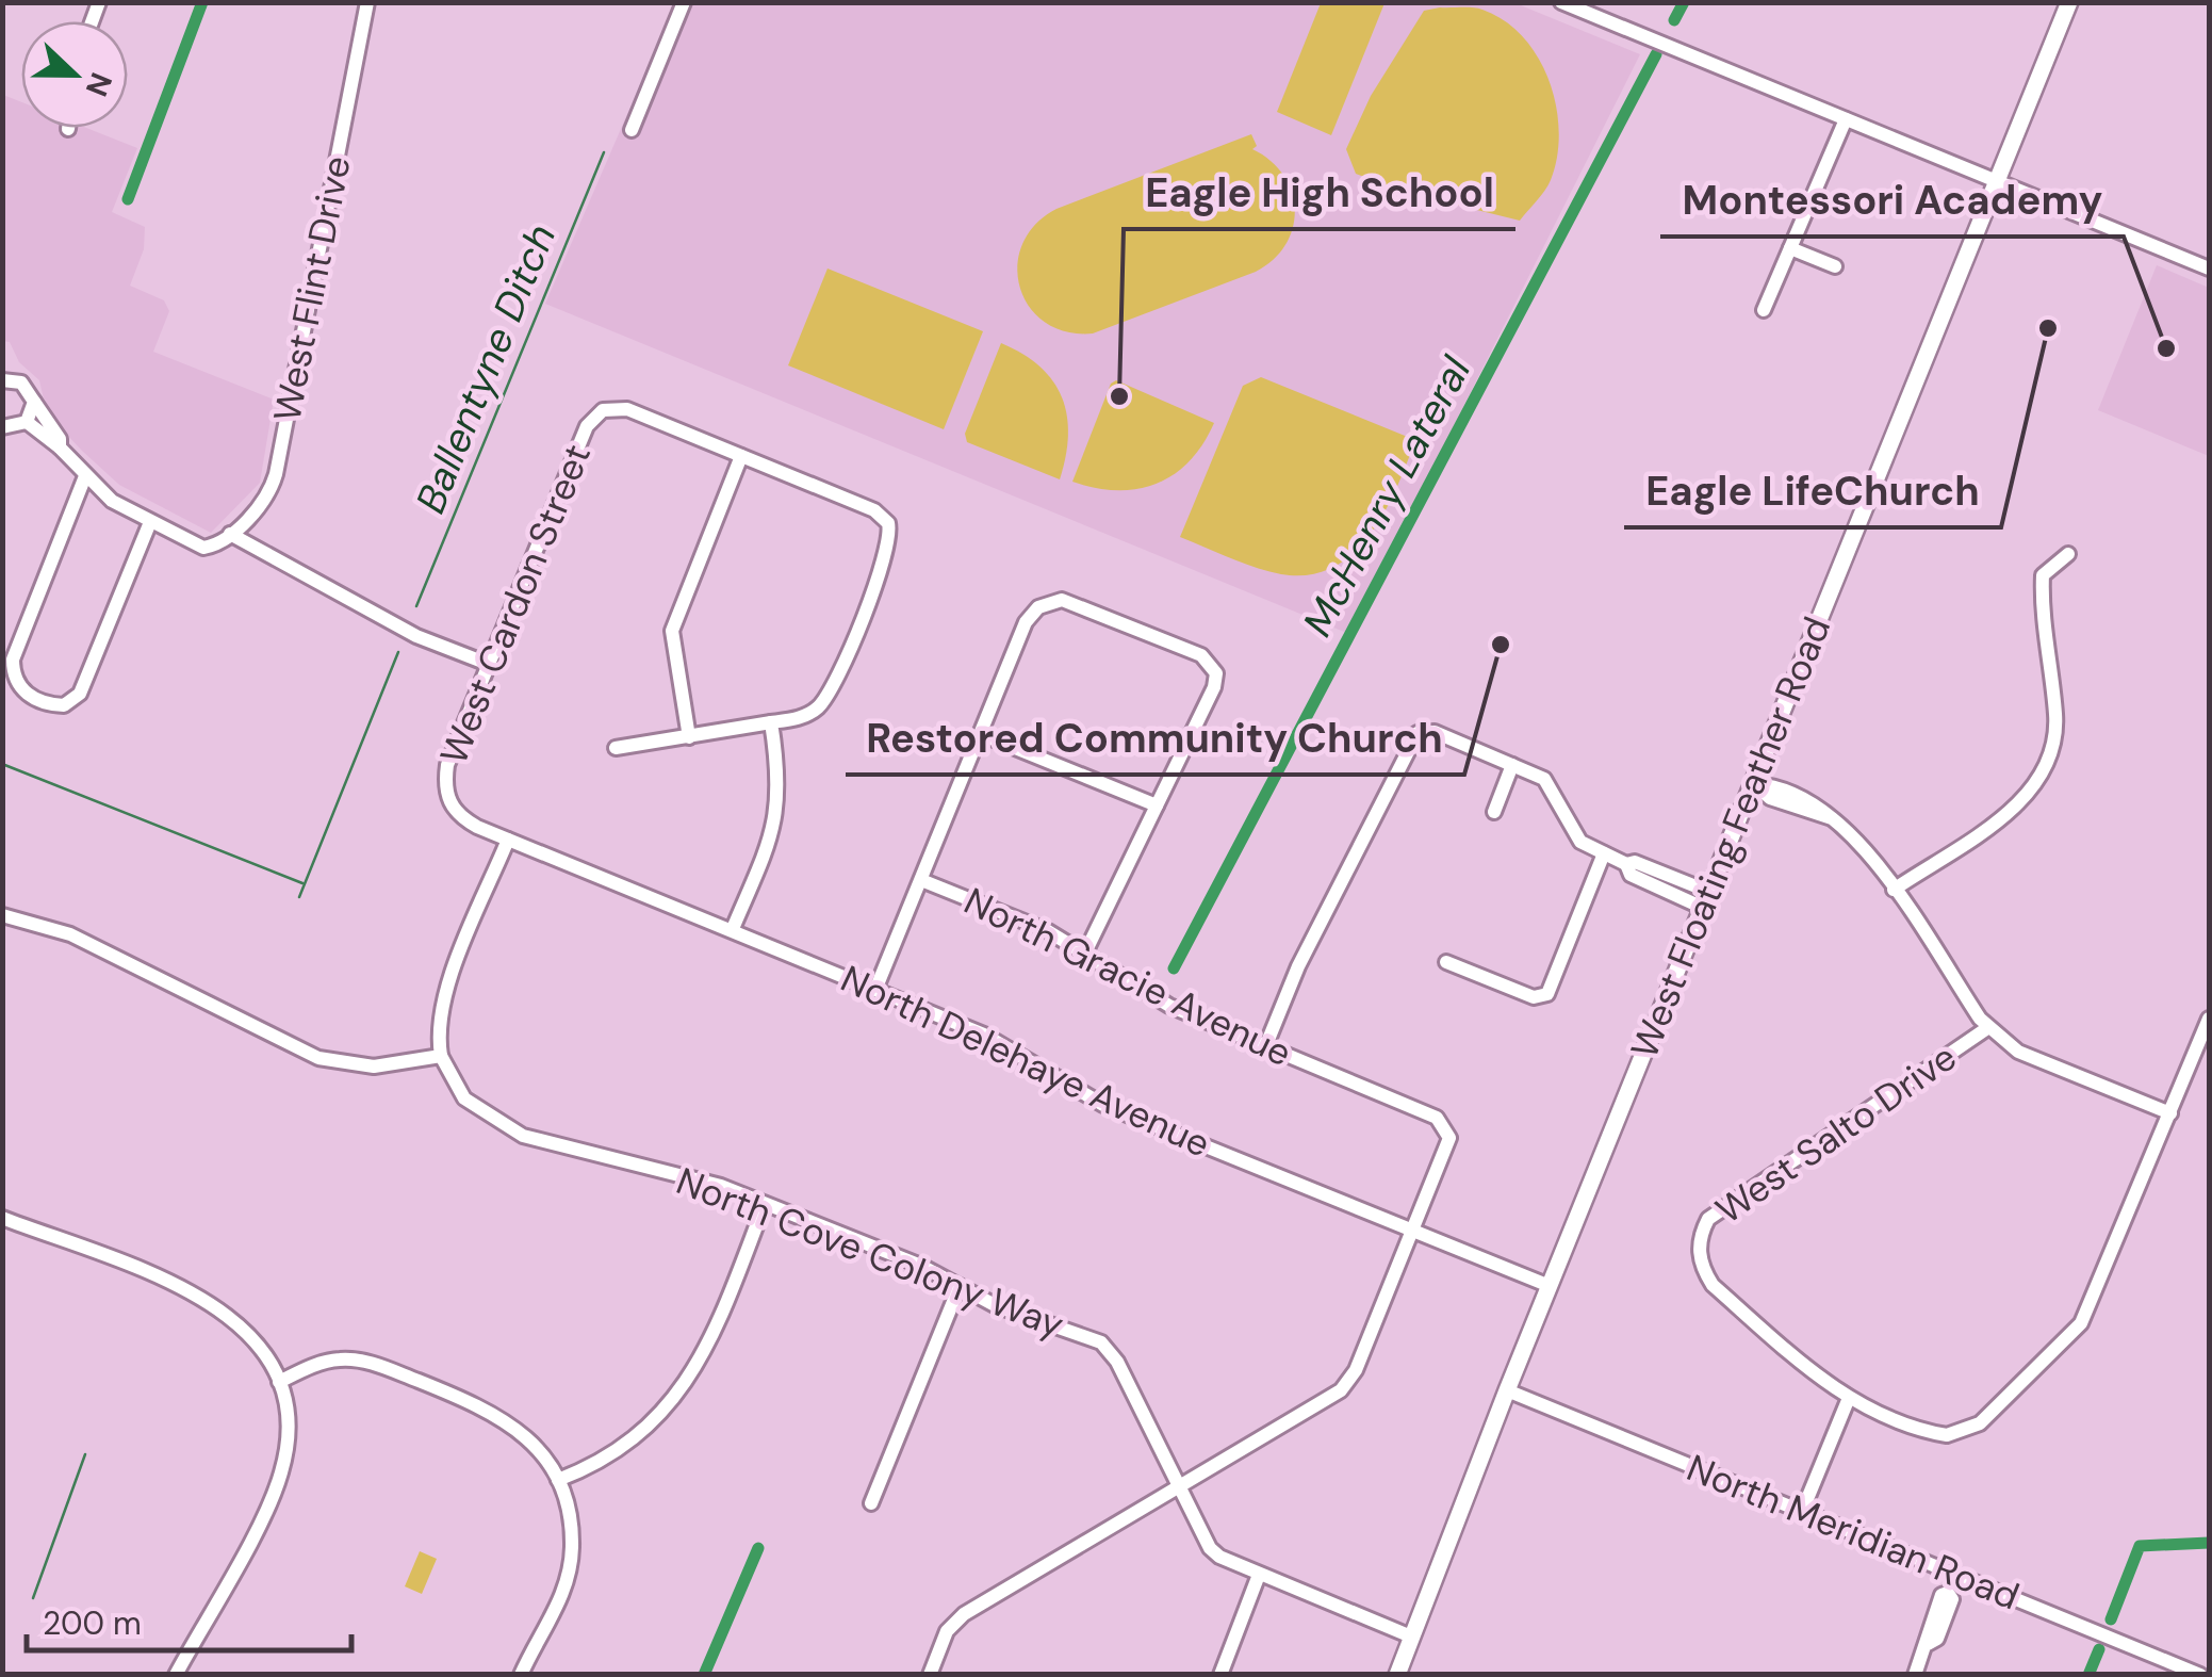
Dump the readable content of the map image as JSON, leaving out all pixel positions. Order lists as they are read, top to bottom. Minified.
{"streets":{"main road":["West Floating Feather Road"],"street":["West Flint Drive","West Cardon Street","North Gracie Avenue","North Delehaye Avenue","West Salto Drive","North Cove Colony Way","North Meridian Road"]},"crossings":[["West Cardon Street","North Delehaye Avenue"],["West Floating Feather Road","North Delehaye Avenue"],["West Floating Feather Road","North Cove Colony Way"],["West Floating Feather Road","North Meridian Road"],["North Gracie Avenue","North Delehaye Avenue"]],"water":["Ballentyne Ditch","McHenry Lateral"],"places":["Eagle LifeChurch","Montessori Academy","Eagle High School","Restored Community Church"],"scale_bar":"200 m","north":"right"}
